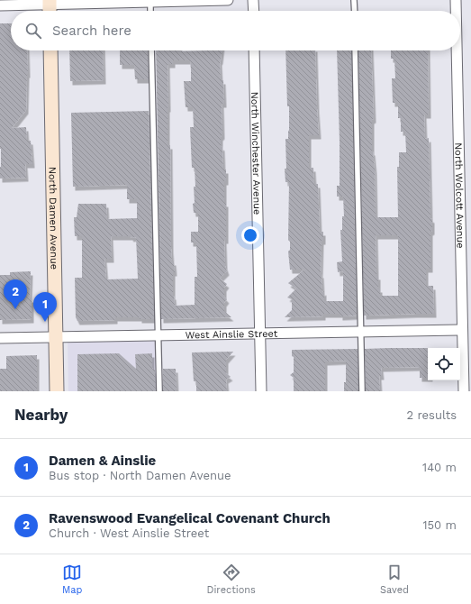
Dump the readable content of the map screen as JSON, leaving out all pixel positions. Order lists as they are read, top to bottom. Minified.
{"streets":{"main road":["North Damen Avenue"],"street":["North Winchester Avenue","North Wolcott Avenue","West Ainslie Street"]},"crossings":[["North Winchester Avenue","West Ainslie Street"],["North Wolcott Avenue","West Ainslie Street"],["North Damen Avenue","West Ainslie Street"]],"page":{"search":"Search here","pins":["2","1"],"heading":["Nearby","2 results"],"list":[{"mark":"1","name":"Damen & Ainslie","note":"Bus stop · North Damen Avenue","value":"140 m"},{"mark":"2","name":"Ravenswood Evangelical Covenant Church","note":"Church · West Ainslie Street","value":"150 m"}],"nav":["Map","Directions","Saved"]}}
